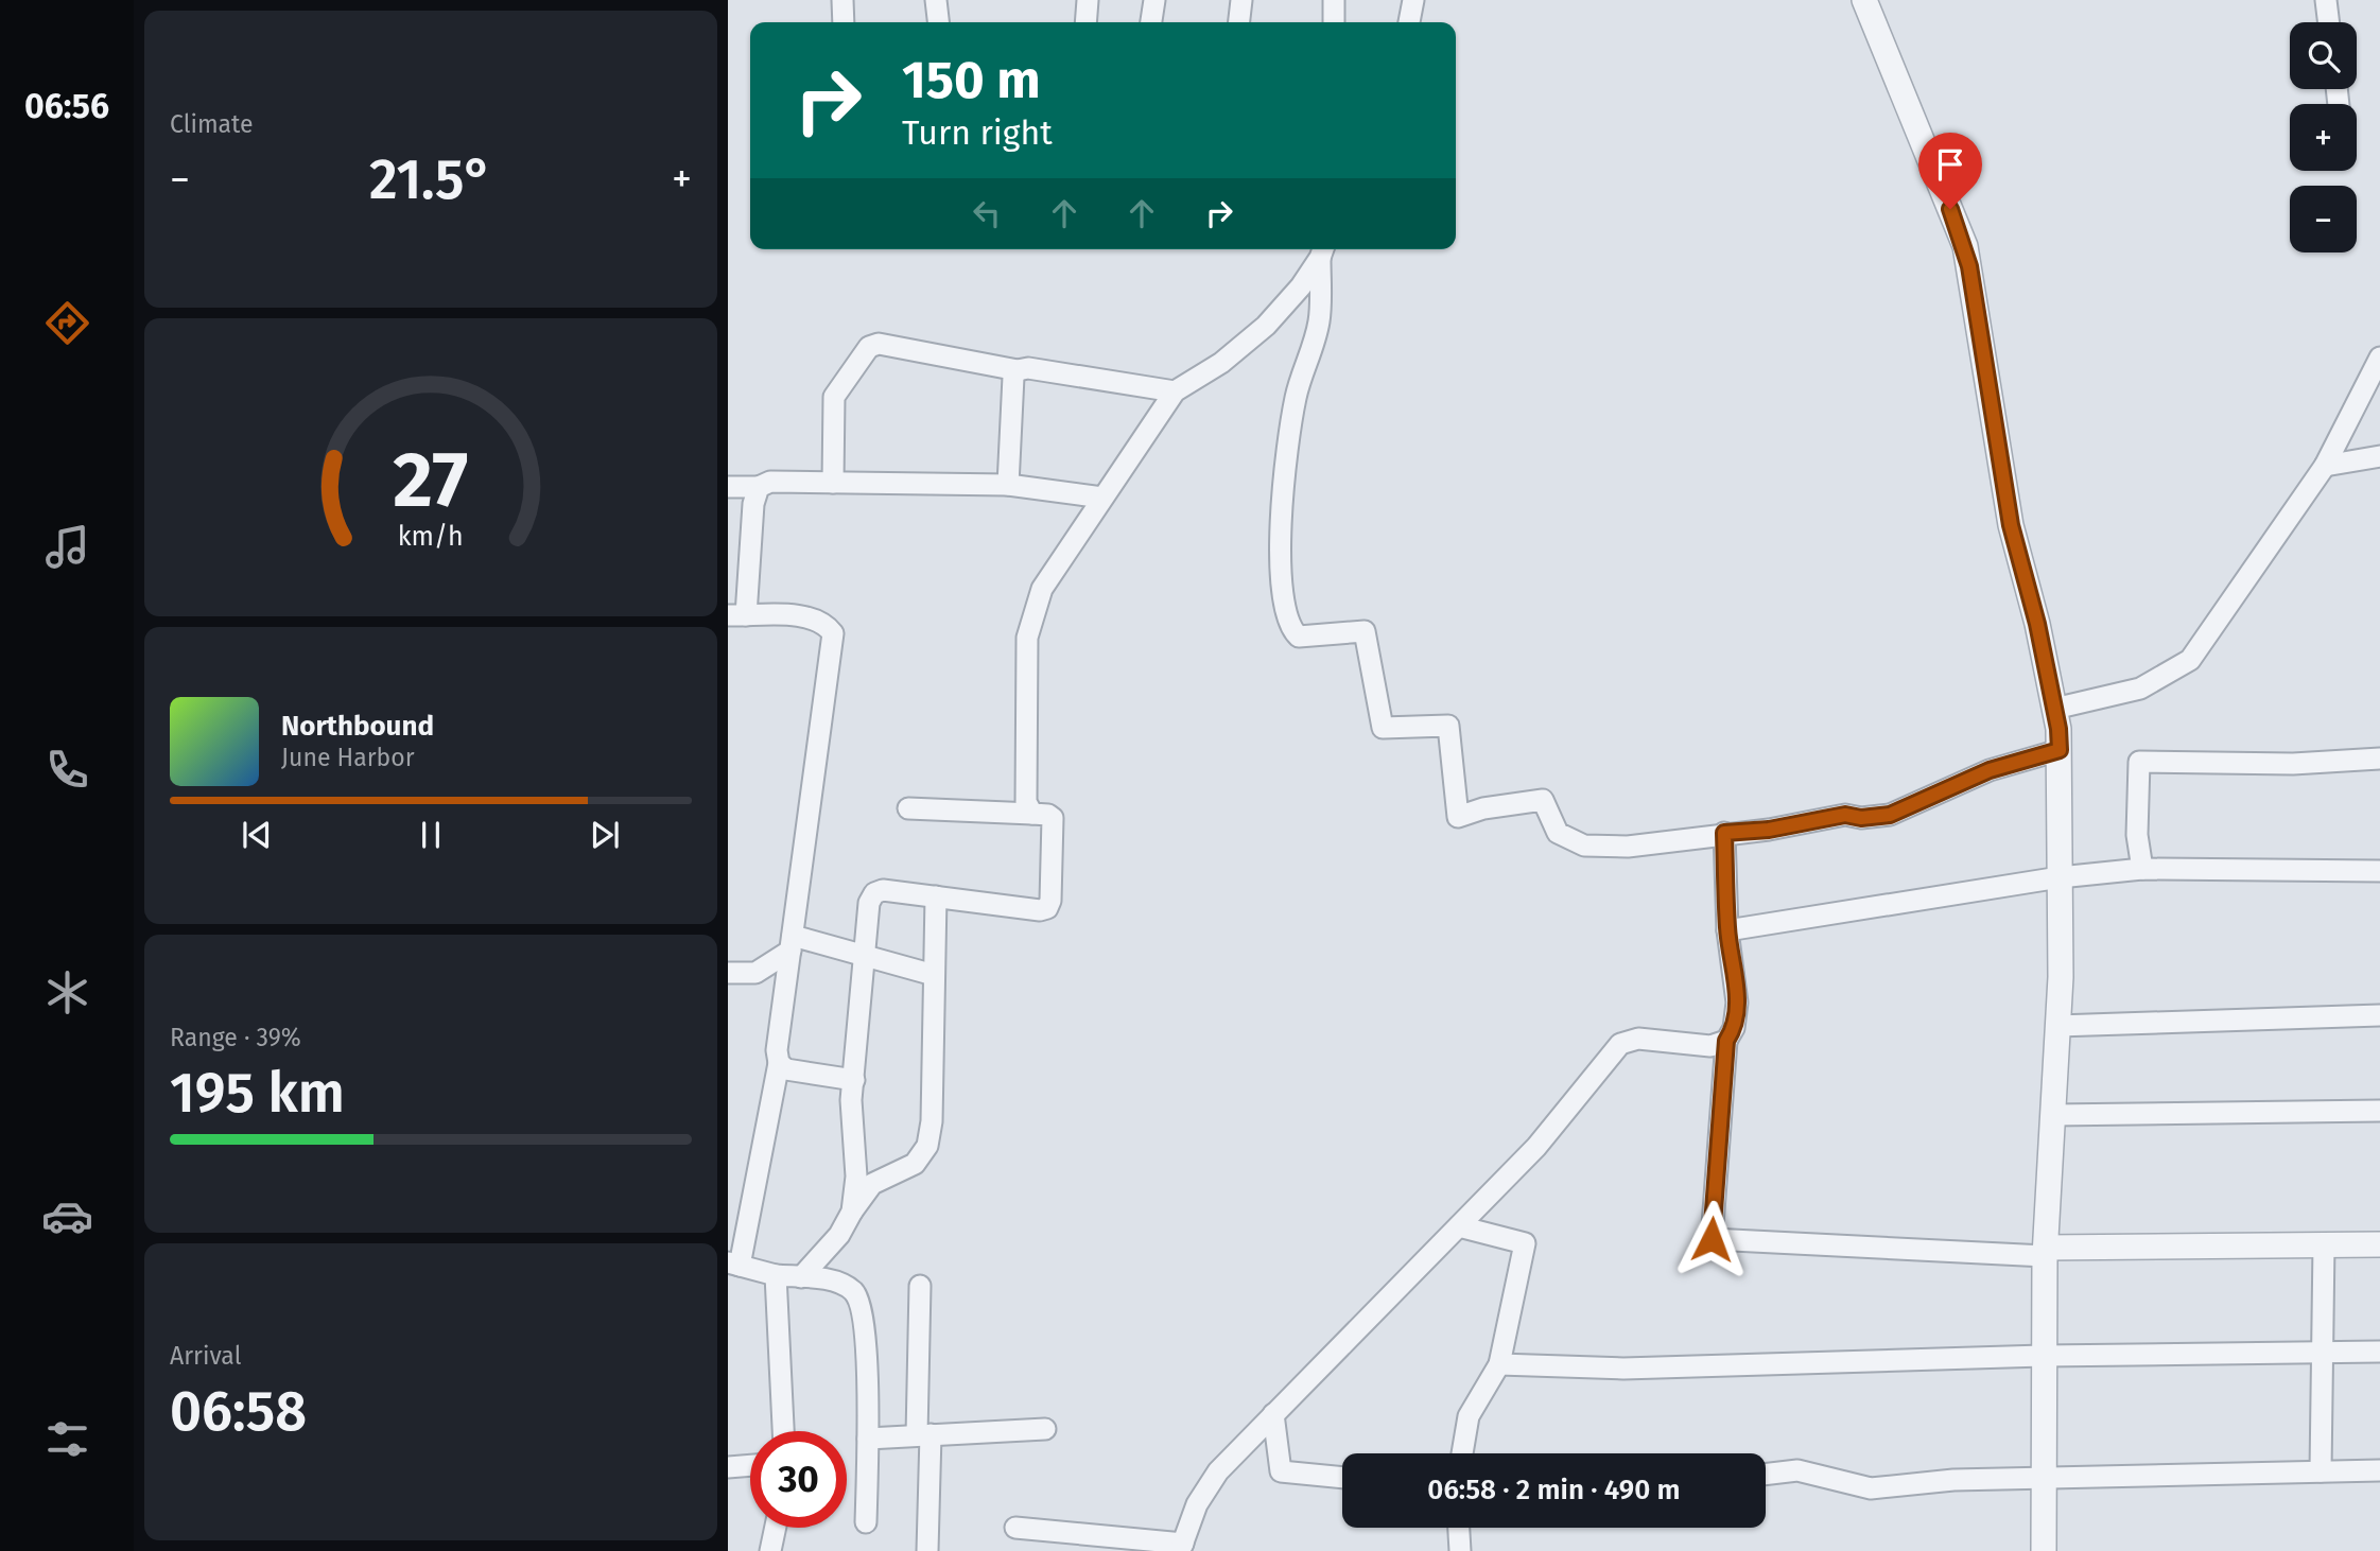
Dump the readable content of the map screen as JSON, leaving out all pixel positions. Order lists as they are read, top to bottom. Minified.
{"page":{"tabs":"06:56","tile":["Climate",["Range · 39%","195 km"],["Arrival","06:58"]],"map_buttons":["+","−"],"turn":["150 m","Turn right"],"heat":["−","21.5°","+"],"song":["Northbound","June Harbor"],"limit":"30","trip":"06:58 · 2 min · 490 m","gauge":["27","km/h"]}}
